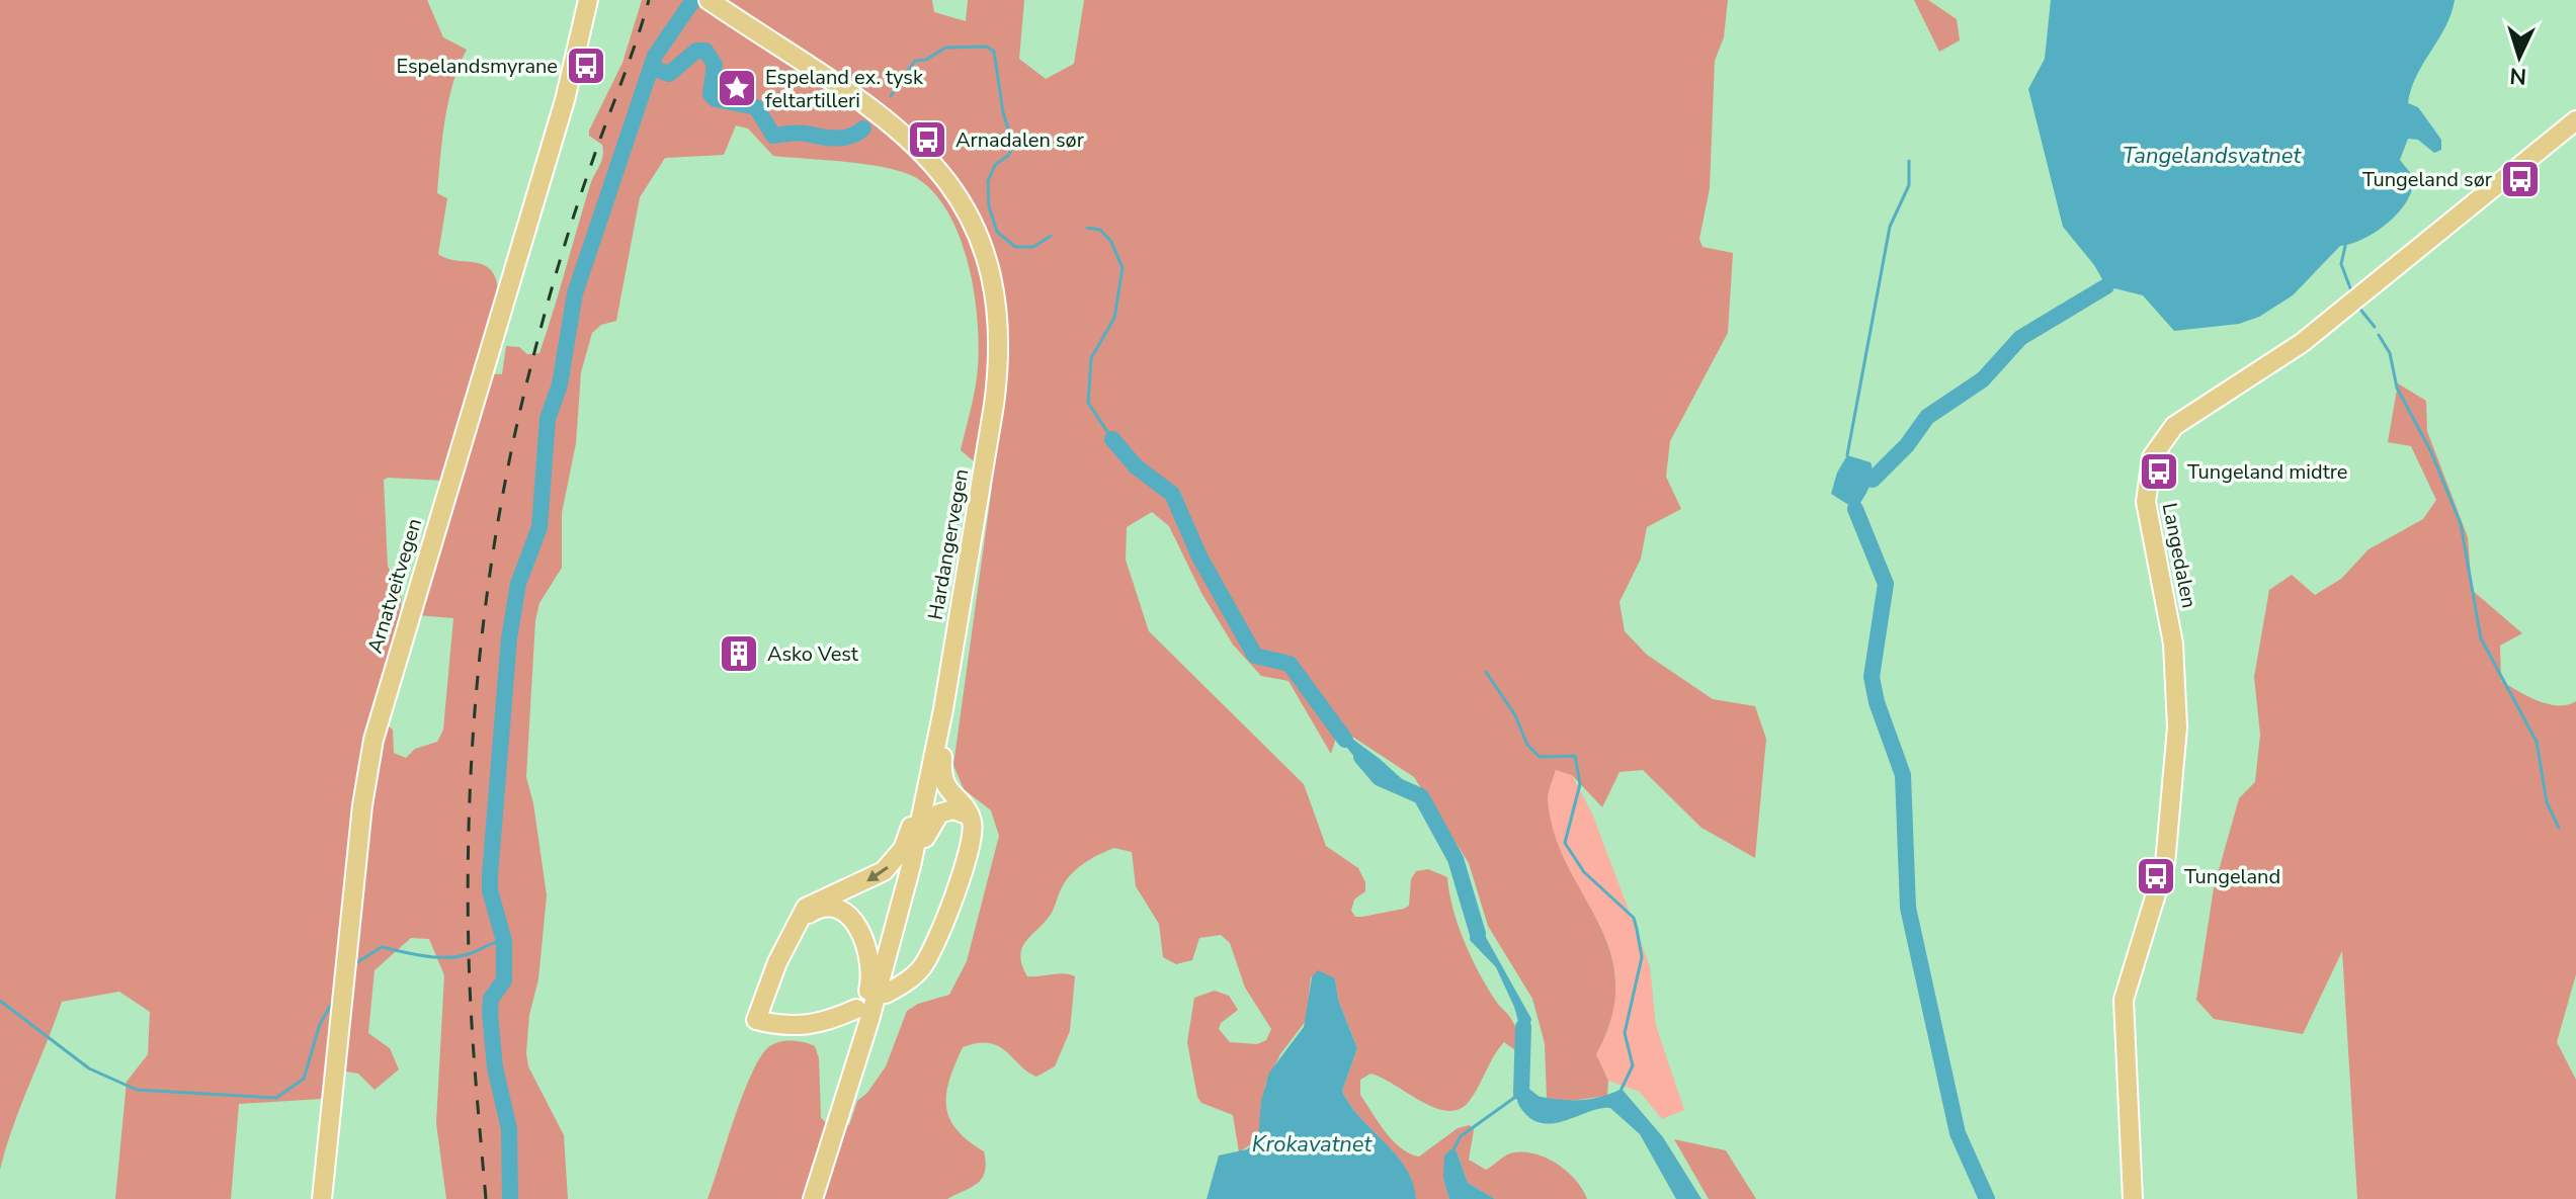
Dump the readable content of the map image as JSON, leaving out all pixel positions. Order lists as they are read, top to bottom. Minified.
{"streets":{"main road":["Hardangervegen","Langedalen","Arnatveitvegen"]},"water":["Tangelandsvatnet","Krokavatnet"],"places":{"bus stop":["Espelandsmyrane","Arnadalen sør","Tungeland sør","Tungeland midtre","Tungeland"],"place":["Espeland ex. tysk feltartilleri"],"building":["Asko Vest"]},"north":"bottom"}
